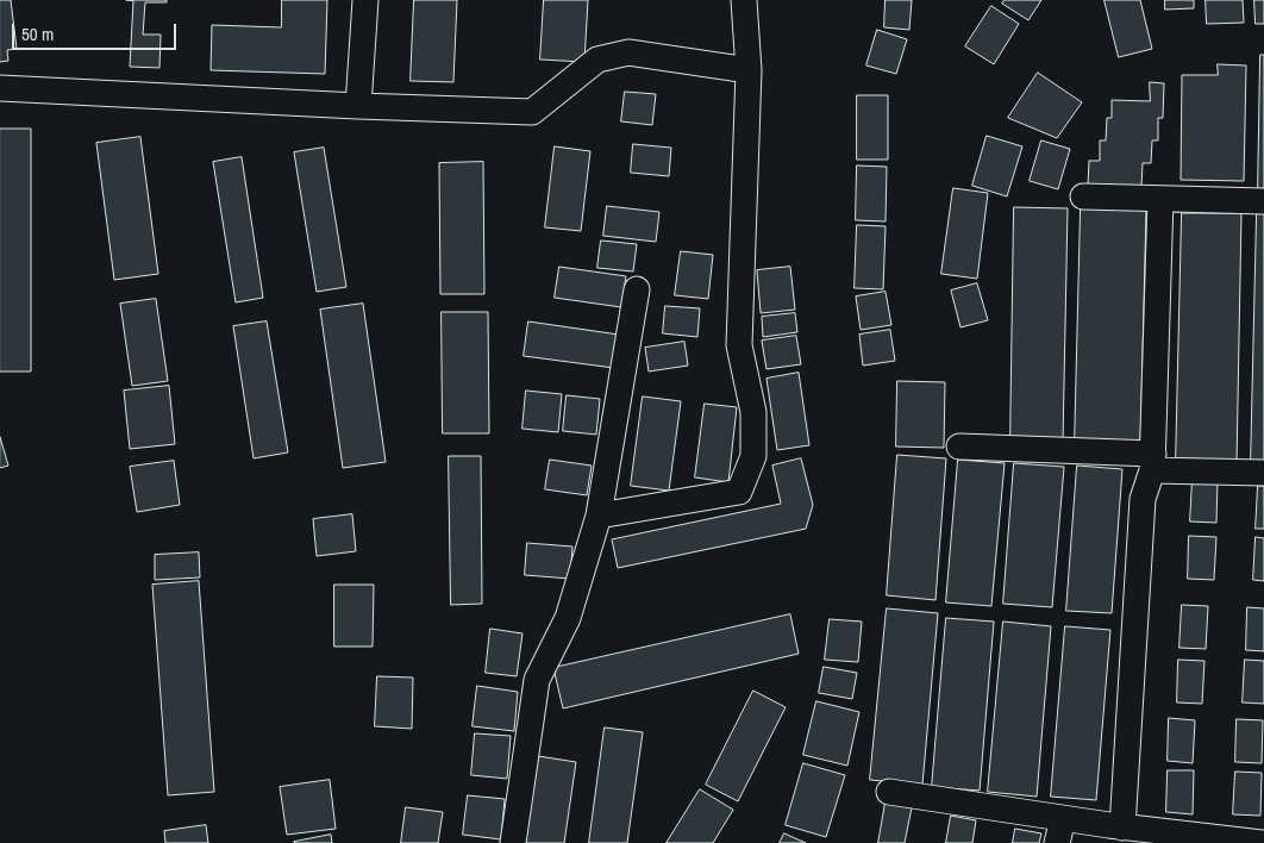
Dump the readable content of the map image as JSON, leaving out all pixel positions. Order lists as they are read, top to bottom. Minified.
{"scale_bar":"50 m"}
